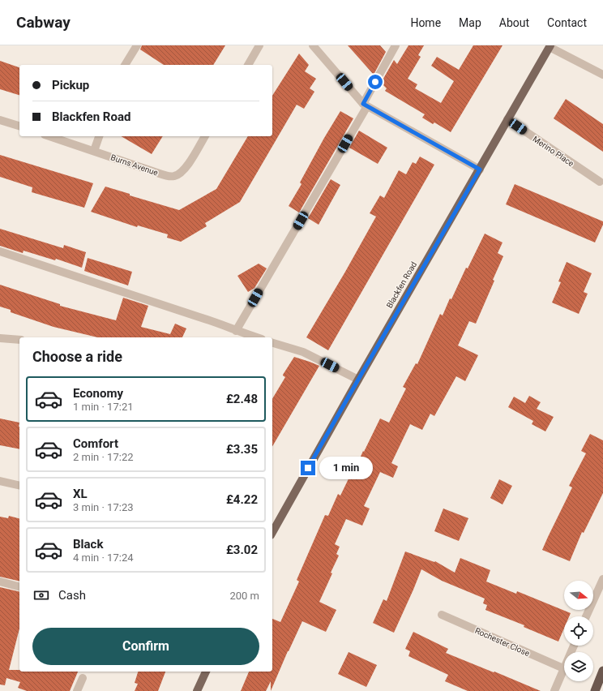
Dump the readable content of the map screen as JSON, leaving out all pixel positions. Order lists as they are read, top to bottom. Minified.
{"streets":{"main road":["Blackfen Road"],"street":["Merino Place","Burns Avenue","Rochester Close"]},"crossings":[["Merino Place","Blackfen Road"]],"north":"right","page":{"header":"Cabway","nav":["Home","Map","About","Contact"],"banner":["Pickup","Blackfen Road"],"heading":"Choose a ride","list":[{"name":"Economy","note":"1 min · 17:21","value":"£2.48"},{"name":"Comfort","note":"2 min · 17:22","value":"£3.35"},{"name":"XL","note":"3 min · 17:23","value":"£4.22"},{"name":"Black","note":"4 min · 17:24","value":"£3.02"}],"bubble":"1 min","pay":["Cash","200 m"],"buttons":"Confirm"}}
